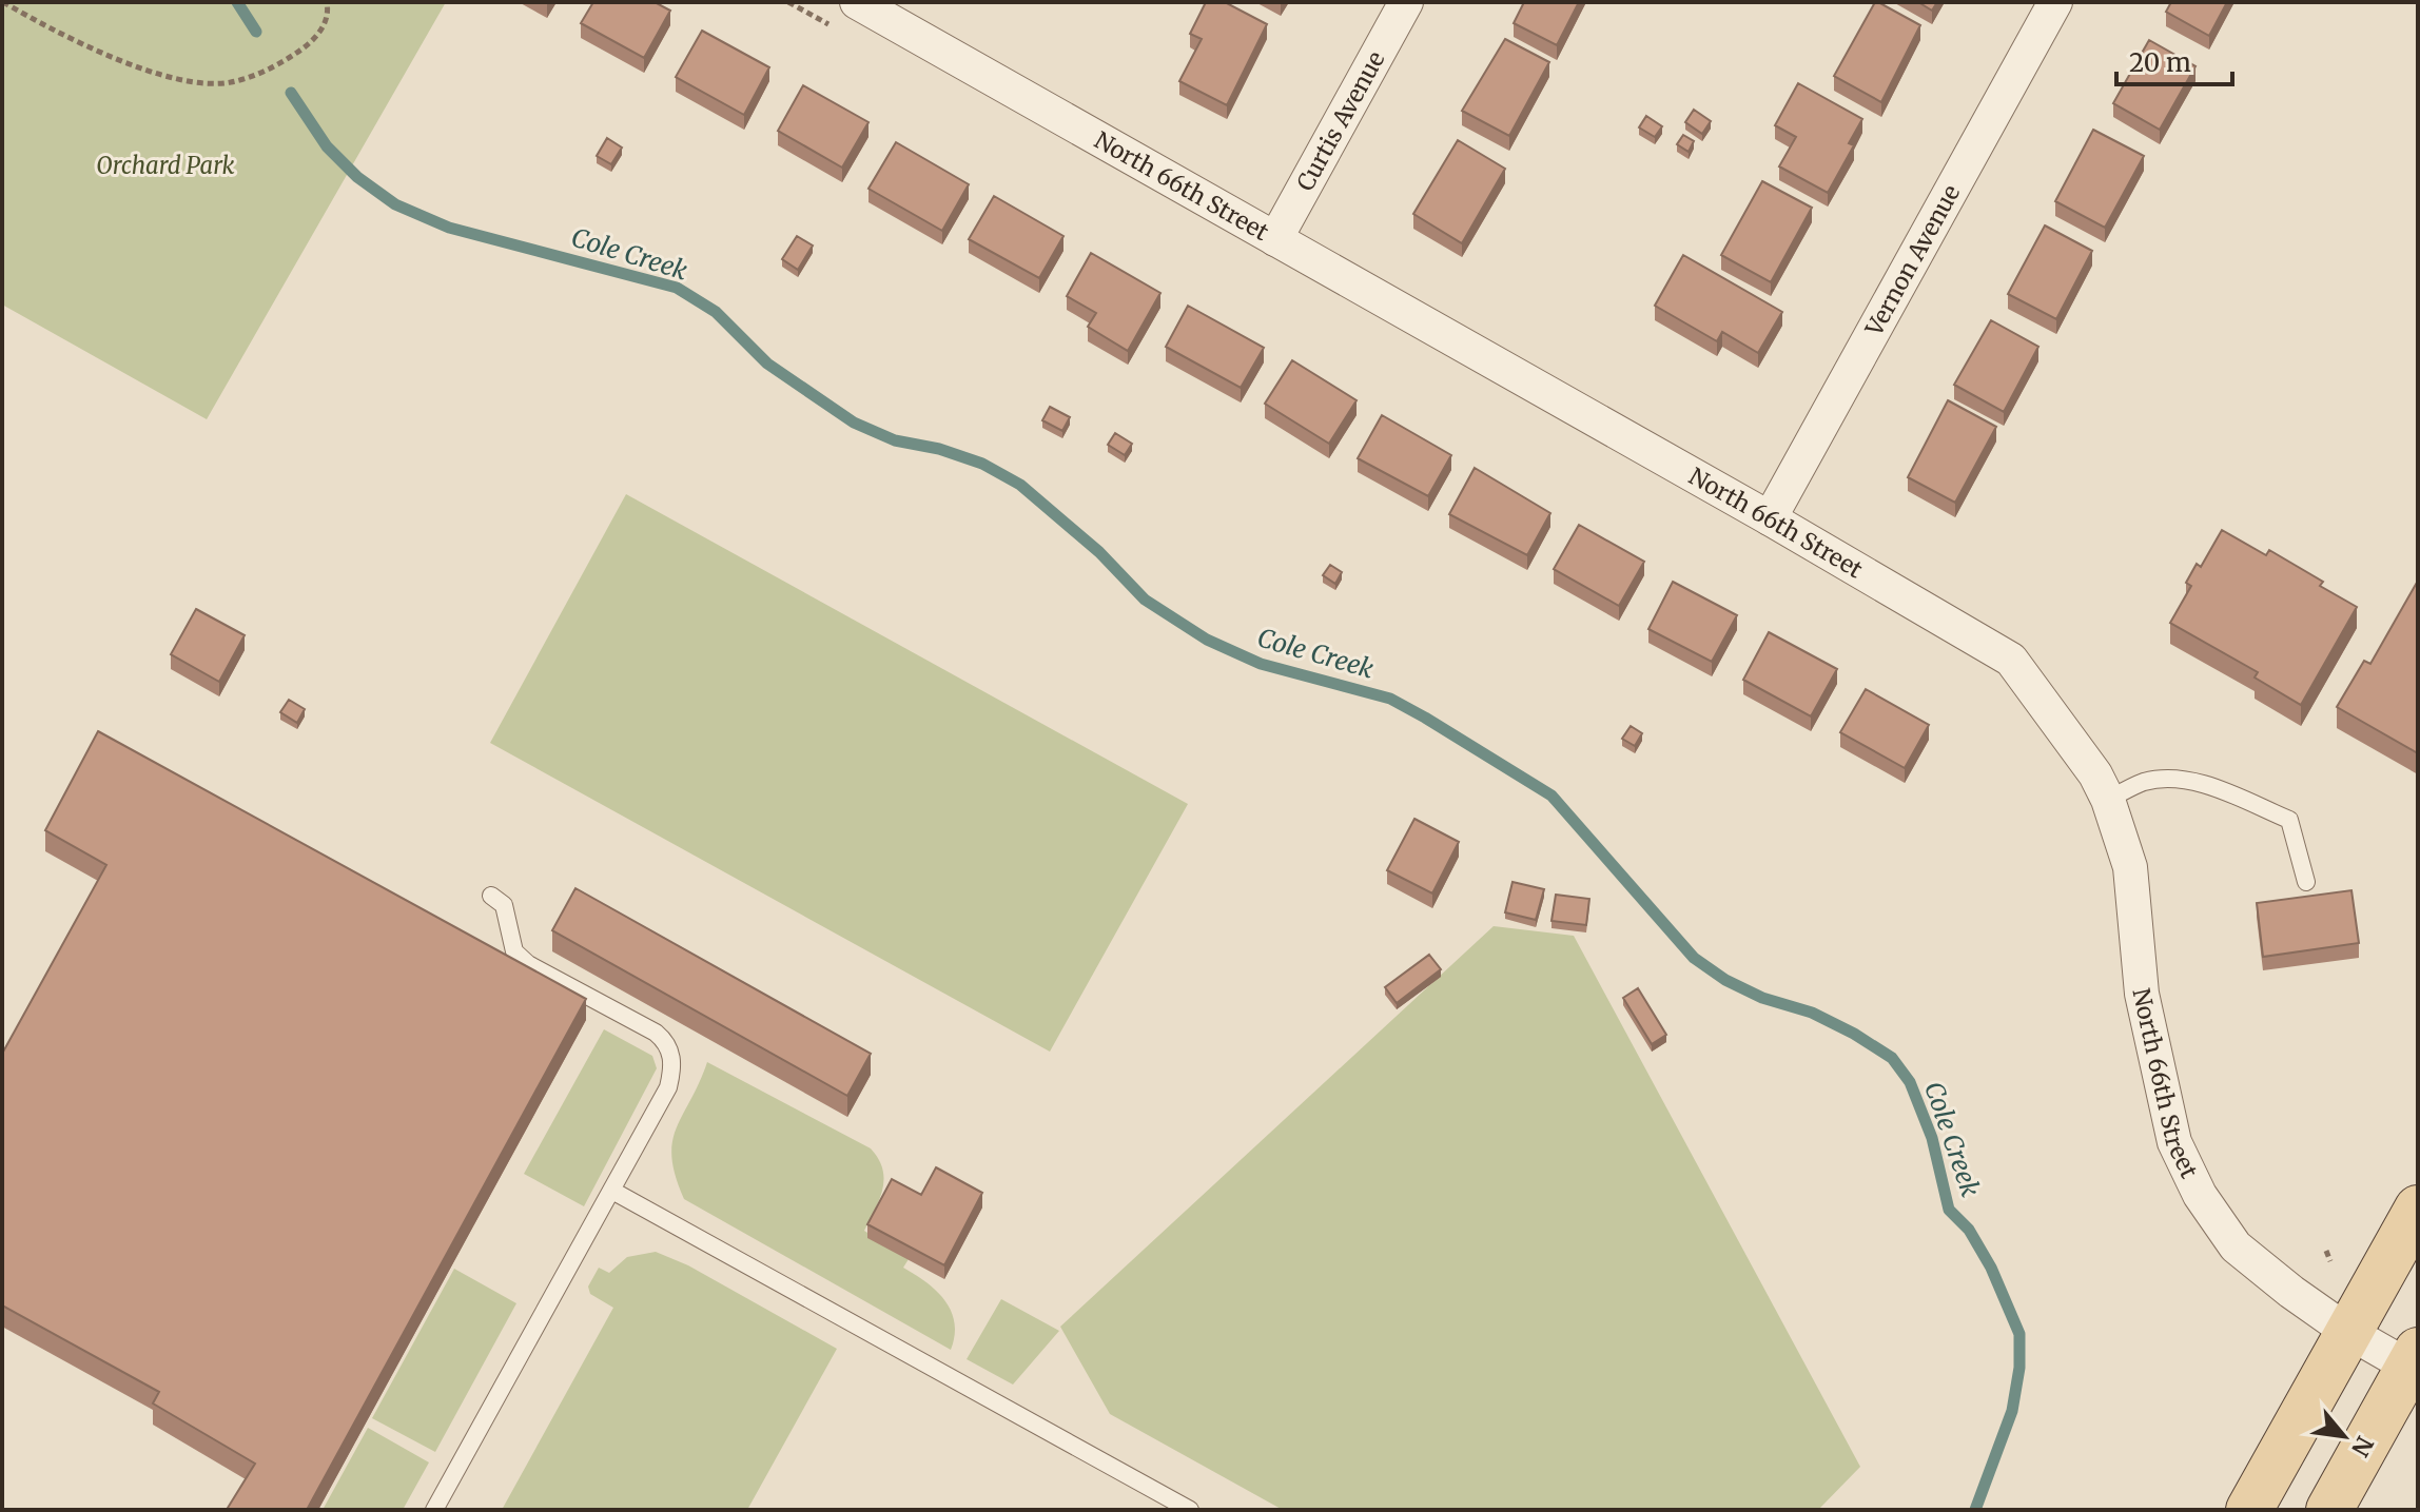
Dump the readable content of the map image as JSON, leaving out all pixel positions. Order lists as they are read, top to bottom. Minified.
{"streets":{"street":["Curtis Avenue","North 66th Street","Vernon Avenue"]},"crossings":[["Curtis Avenue","North 66th Street"],["North 66th Street","Vernon Avenue"]],"water":["Cole Creek"],"parks":["Orchard Park"],"scale_bar":"20 m","north":"bottom right"}
